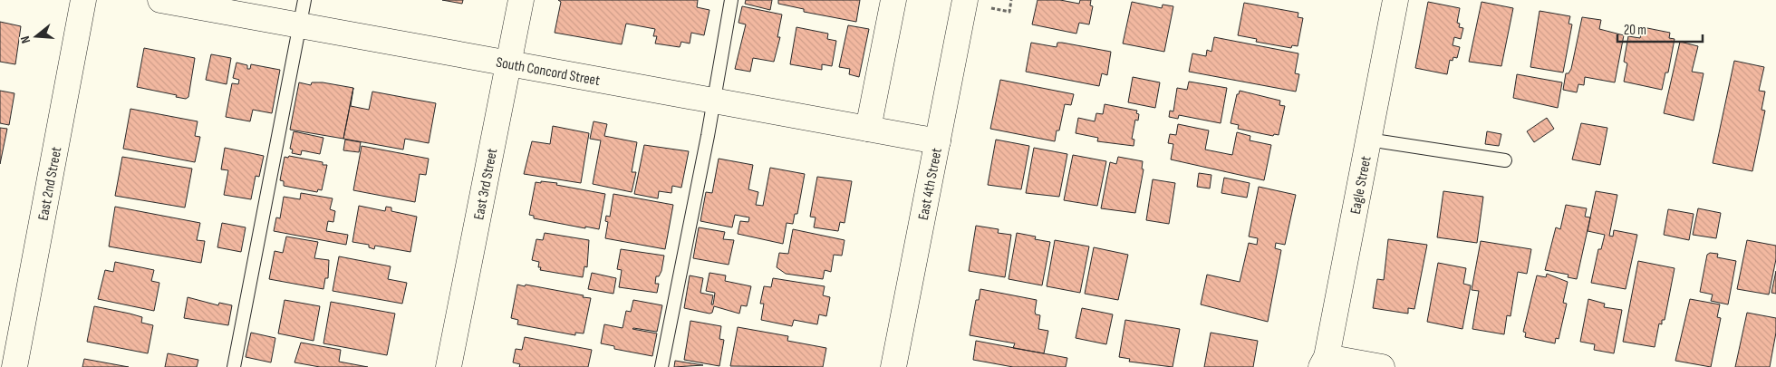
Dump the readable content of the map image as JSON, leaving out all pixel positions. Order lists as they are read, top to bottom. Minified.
{"streets":{"street":["South Concord Street","East 2nd Street","East 3rd Street","East 4th Street","Eagle Street"]},"crossings":[["South Concord Street","East 3rd Street"],["South Concord Street","East 4th Street"]],"scale_bar":"20 m","north":"left"}
